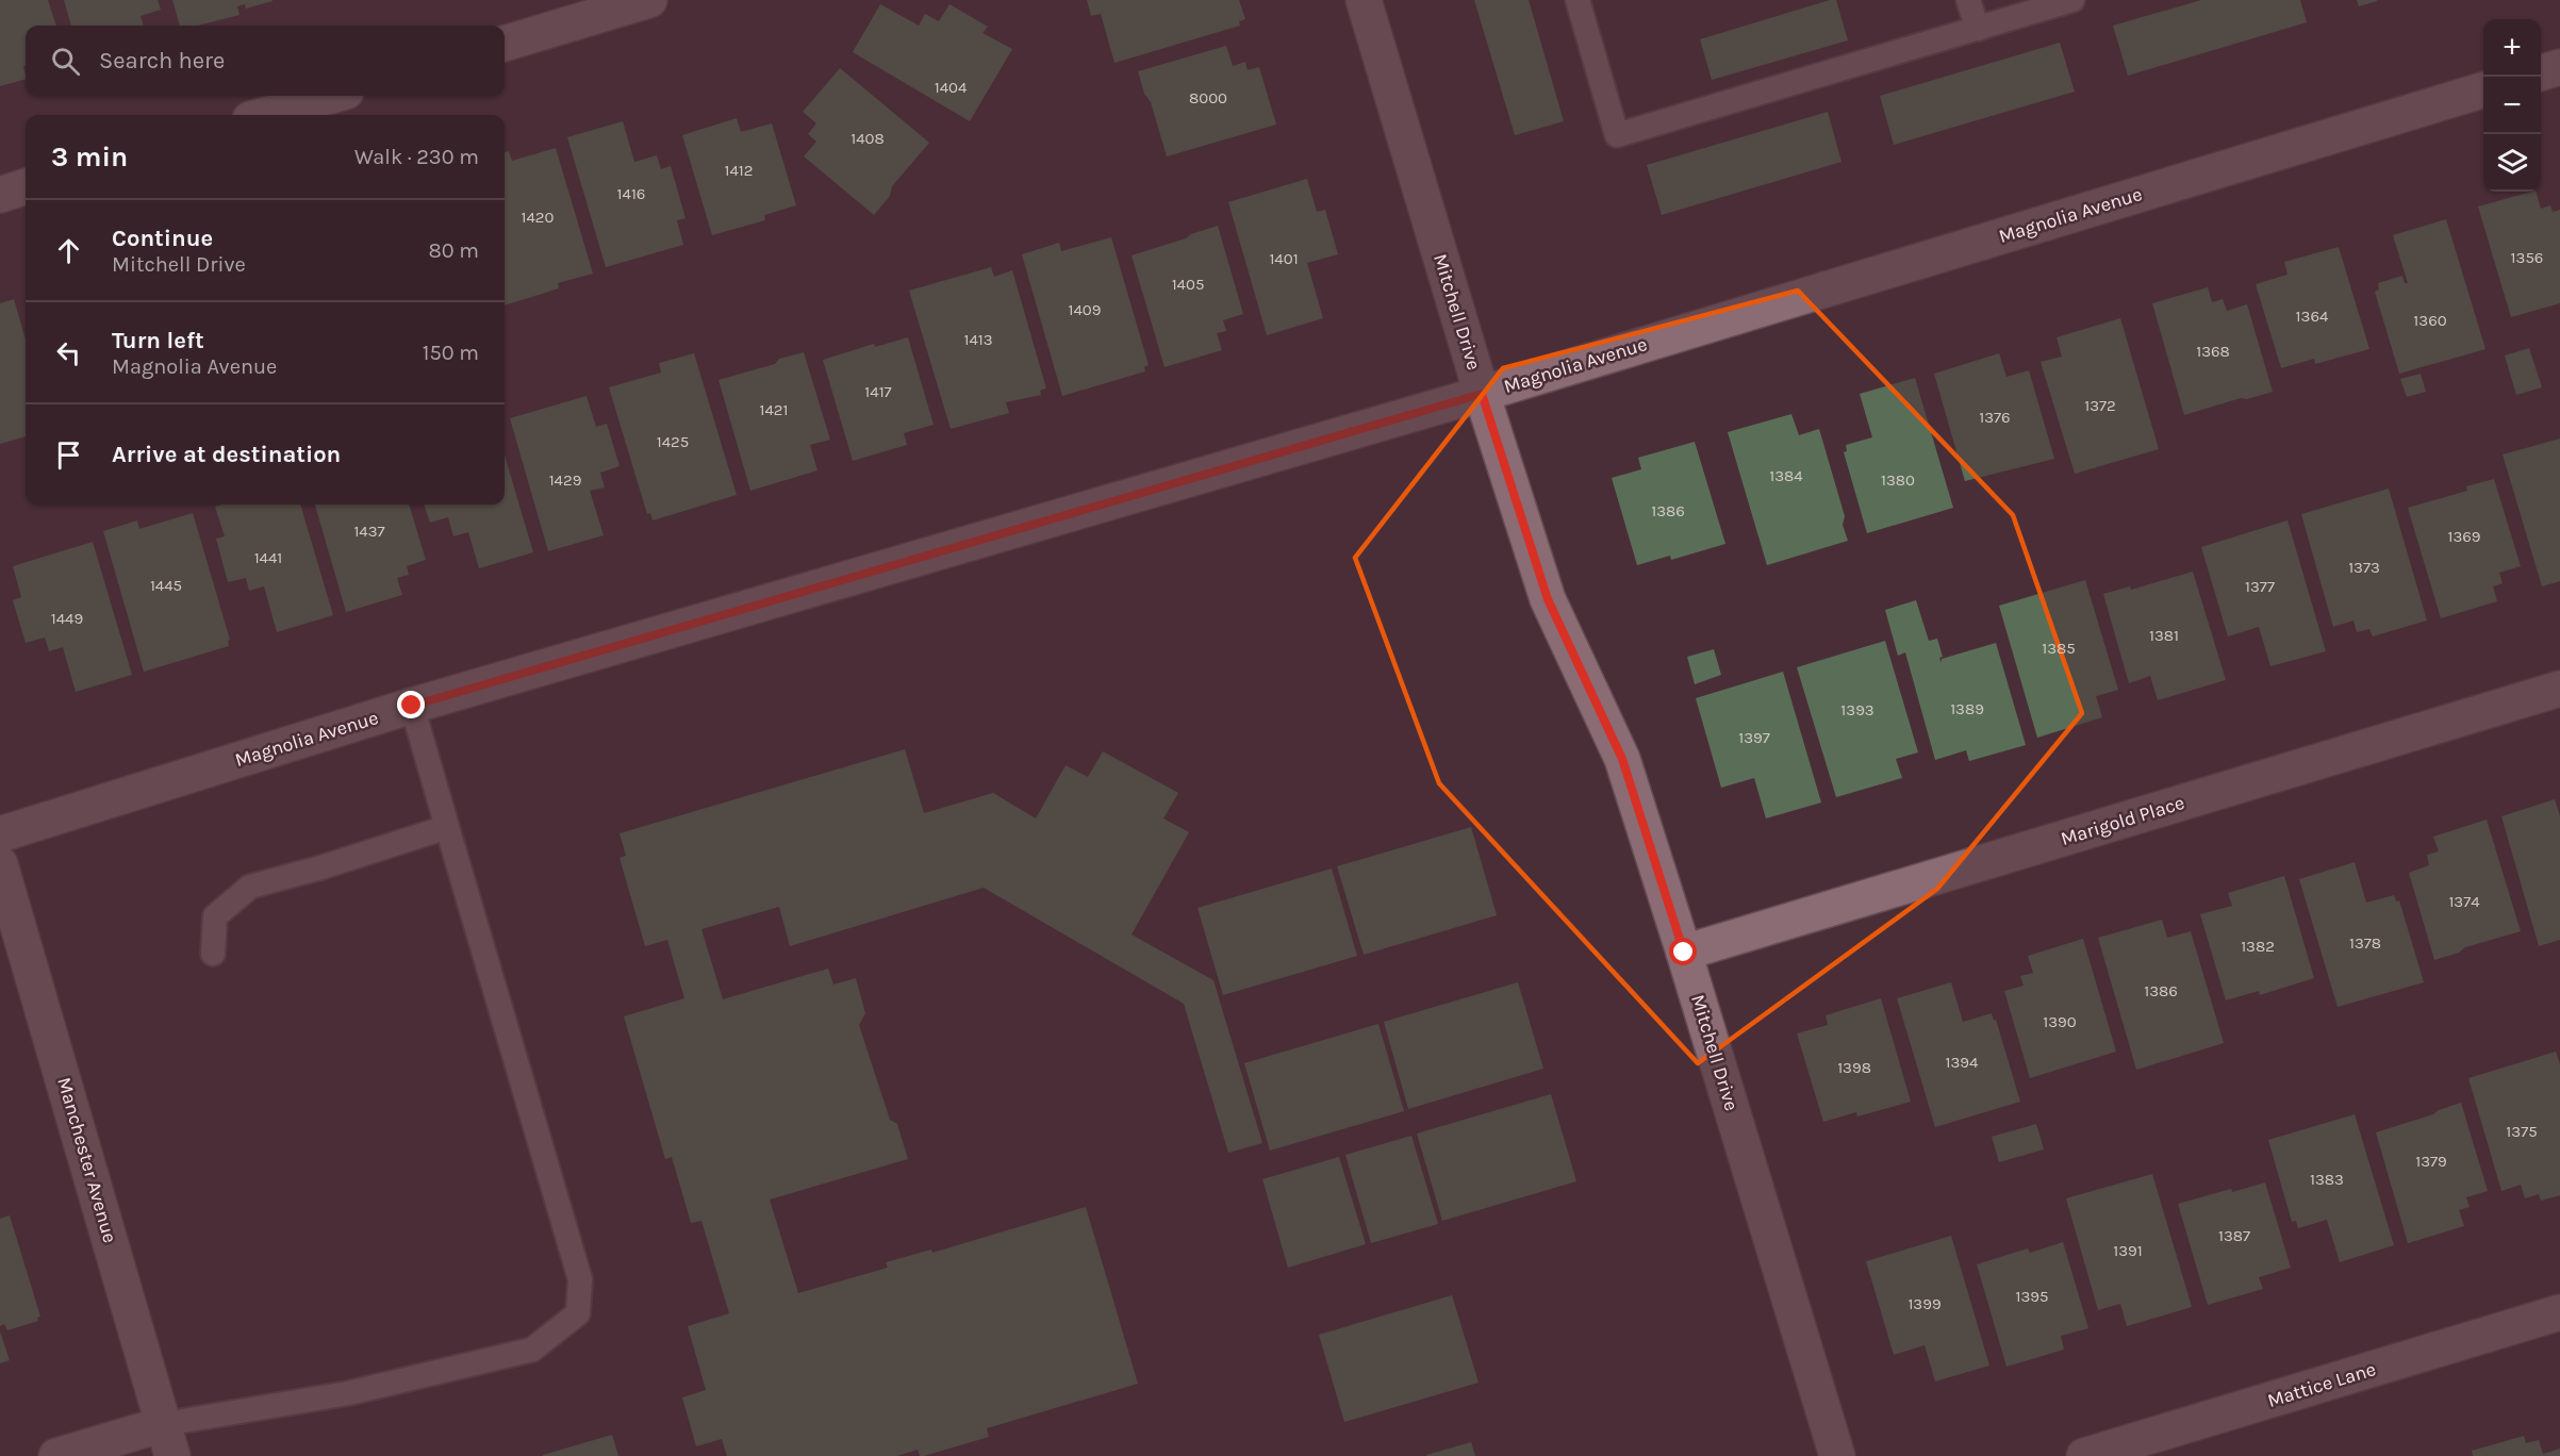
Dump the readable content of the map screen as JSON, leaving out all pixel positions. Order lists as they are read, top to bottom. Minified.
{"streets":{"street":["Magnolia Avenue","Mitchell Drive","Marigold Place","Manchester Avenue","Mattice Lane"]},"crossings":[["Magnolia Avenue","Mitchell Drive"],["Mitchell Drive","Marigold Place"]],"house_numbers":["1404","8000","1408","1412","1416","1420","1356","1401","1405","1409","1364","1360","1413","1368","1417","1372","1421","1376","1425","1384","1429","1380","1386","1437","1369","1441","1373","1445","1377","1449","1381","1385","1389","1393","1397","1374","1378","1382","1386","1390","1394","1398","1375","1379","1383","1387","1391","1395","1399"],"page":{"map_buttons":["+","−"],"search":"Search here","heading":["3 min","Walk · 230 m"],"list":[["Continue","Mitchell Drive","80 m"],["Turn left","Magnolia Avenue","150 m"],"Arrive at destination"]}}
